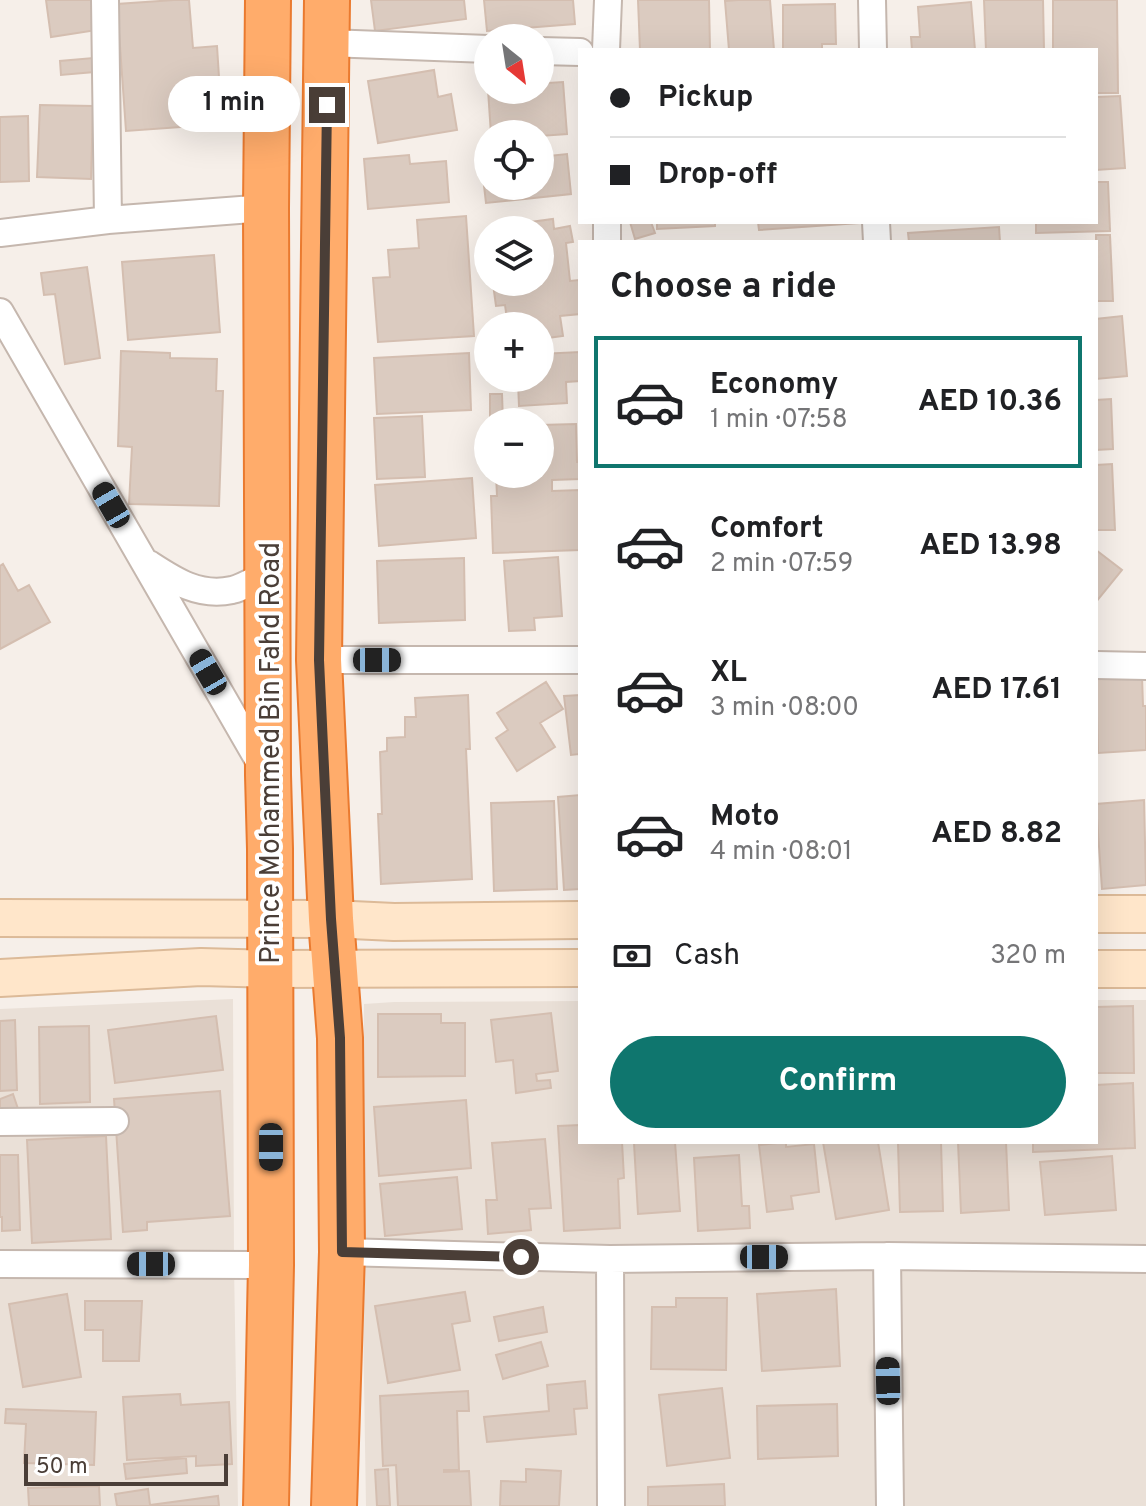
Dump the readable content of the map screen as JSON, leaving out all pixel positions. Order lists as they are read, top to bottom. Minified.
{"streets":{"highway":["Prince Mohammed Bin Fahd Road"]},"scale_bar":"50 m","north":"bottom right","page":{"map_buttons":["+","−"],"banner":["Pickup","Drop-off"],"bubble":"1 min","heading":"Choose a ride","list":[{"name":"Economy","note":"1 min · 07:58","value":"AED 10.36"},{"name":"Comfort","note":"2 min · 07:59","value":"AED 13.98"},{"name":"XL","note":"3 min · 08:00","value":"AED 17.61"},{"name":"Moto","note":"4 min · 08:01","value":"AED 8.82"}],"pay":["Cash","320 m"],"buttons":"Confirm","scale":"50 m"}}
